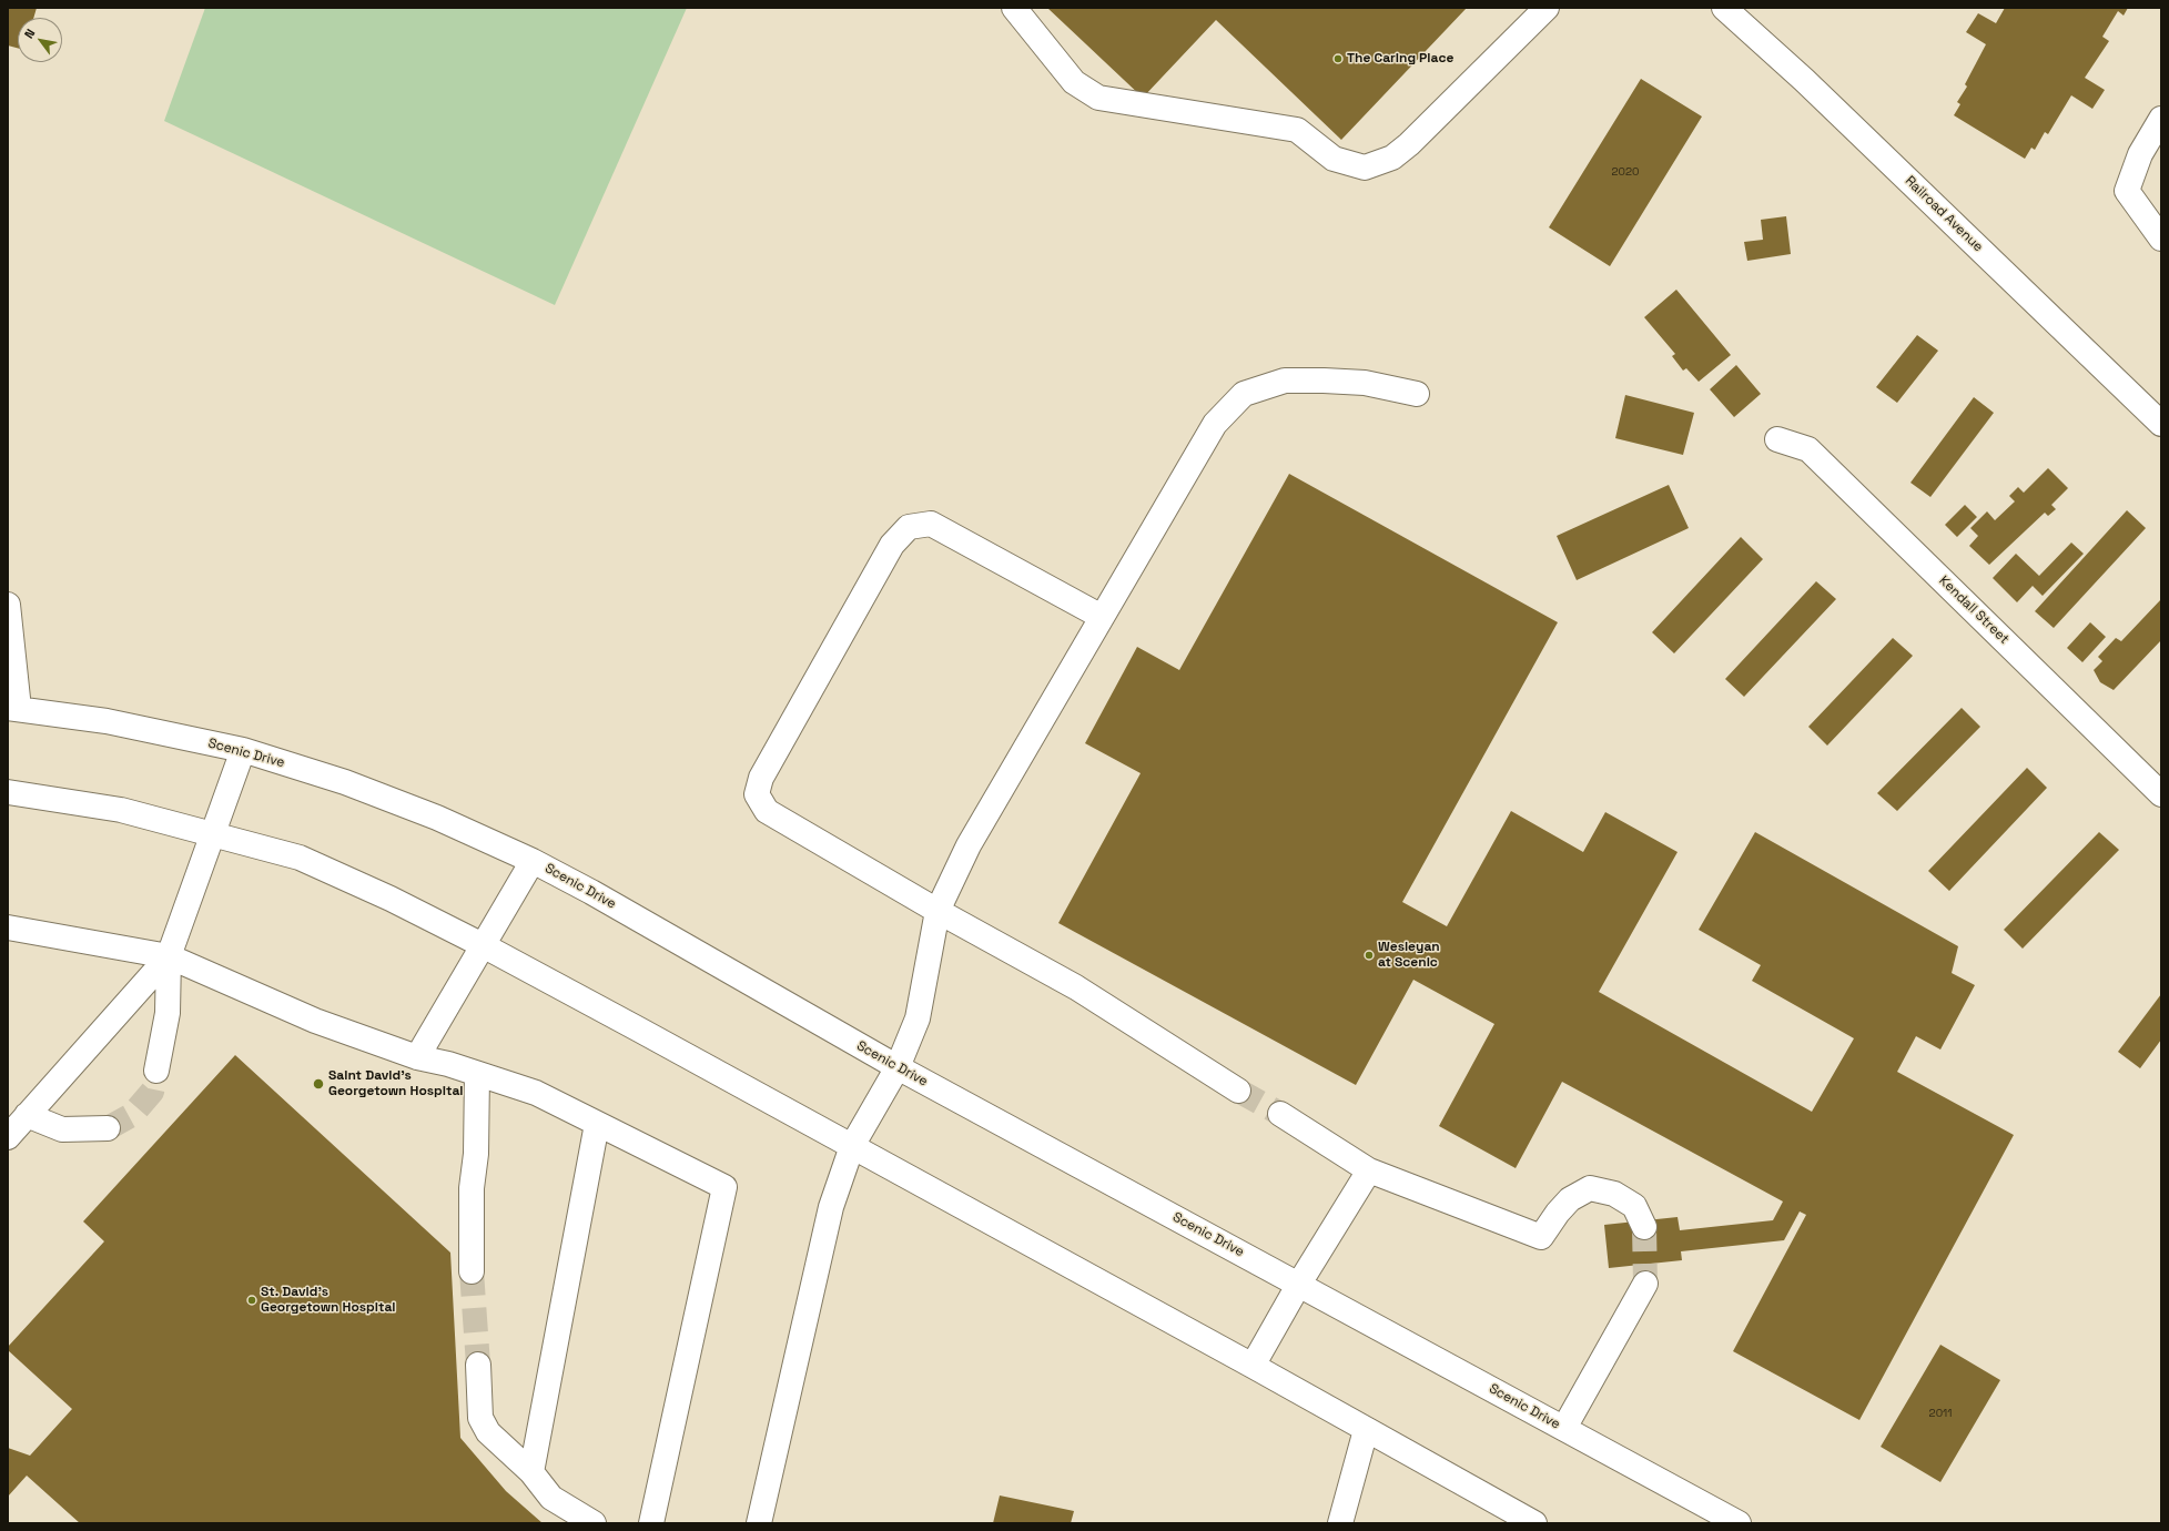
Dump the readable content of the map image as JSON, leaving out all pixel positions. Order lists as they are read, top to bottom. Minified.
{"streets":{"street":["Railroad Avenue","Kendall Street","Scenic Drive"]},"places":["The Caring Place","Wesleyan at Scenic","Saint David's Georgetown Hospital","St. David's Georgetown Hospital"],"house_numbers":["2020","2011"],"north":"top left"}
